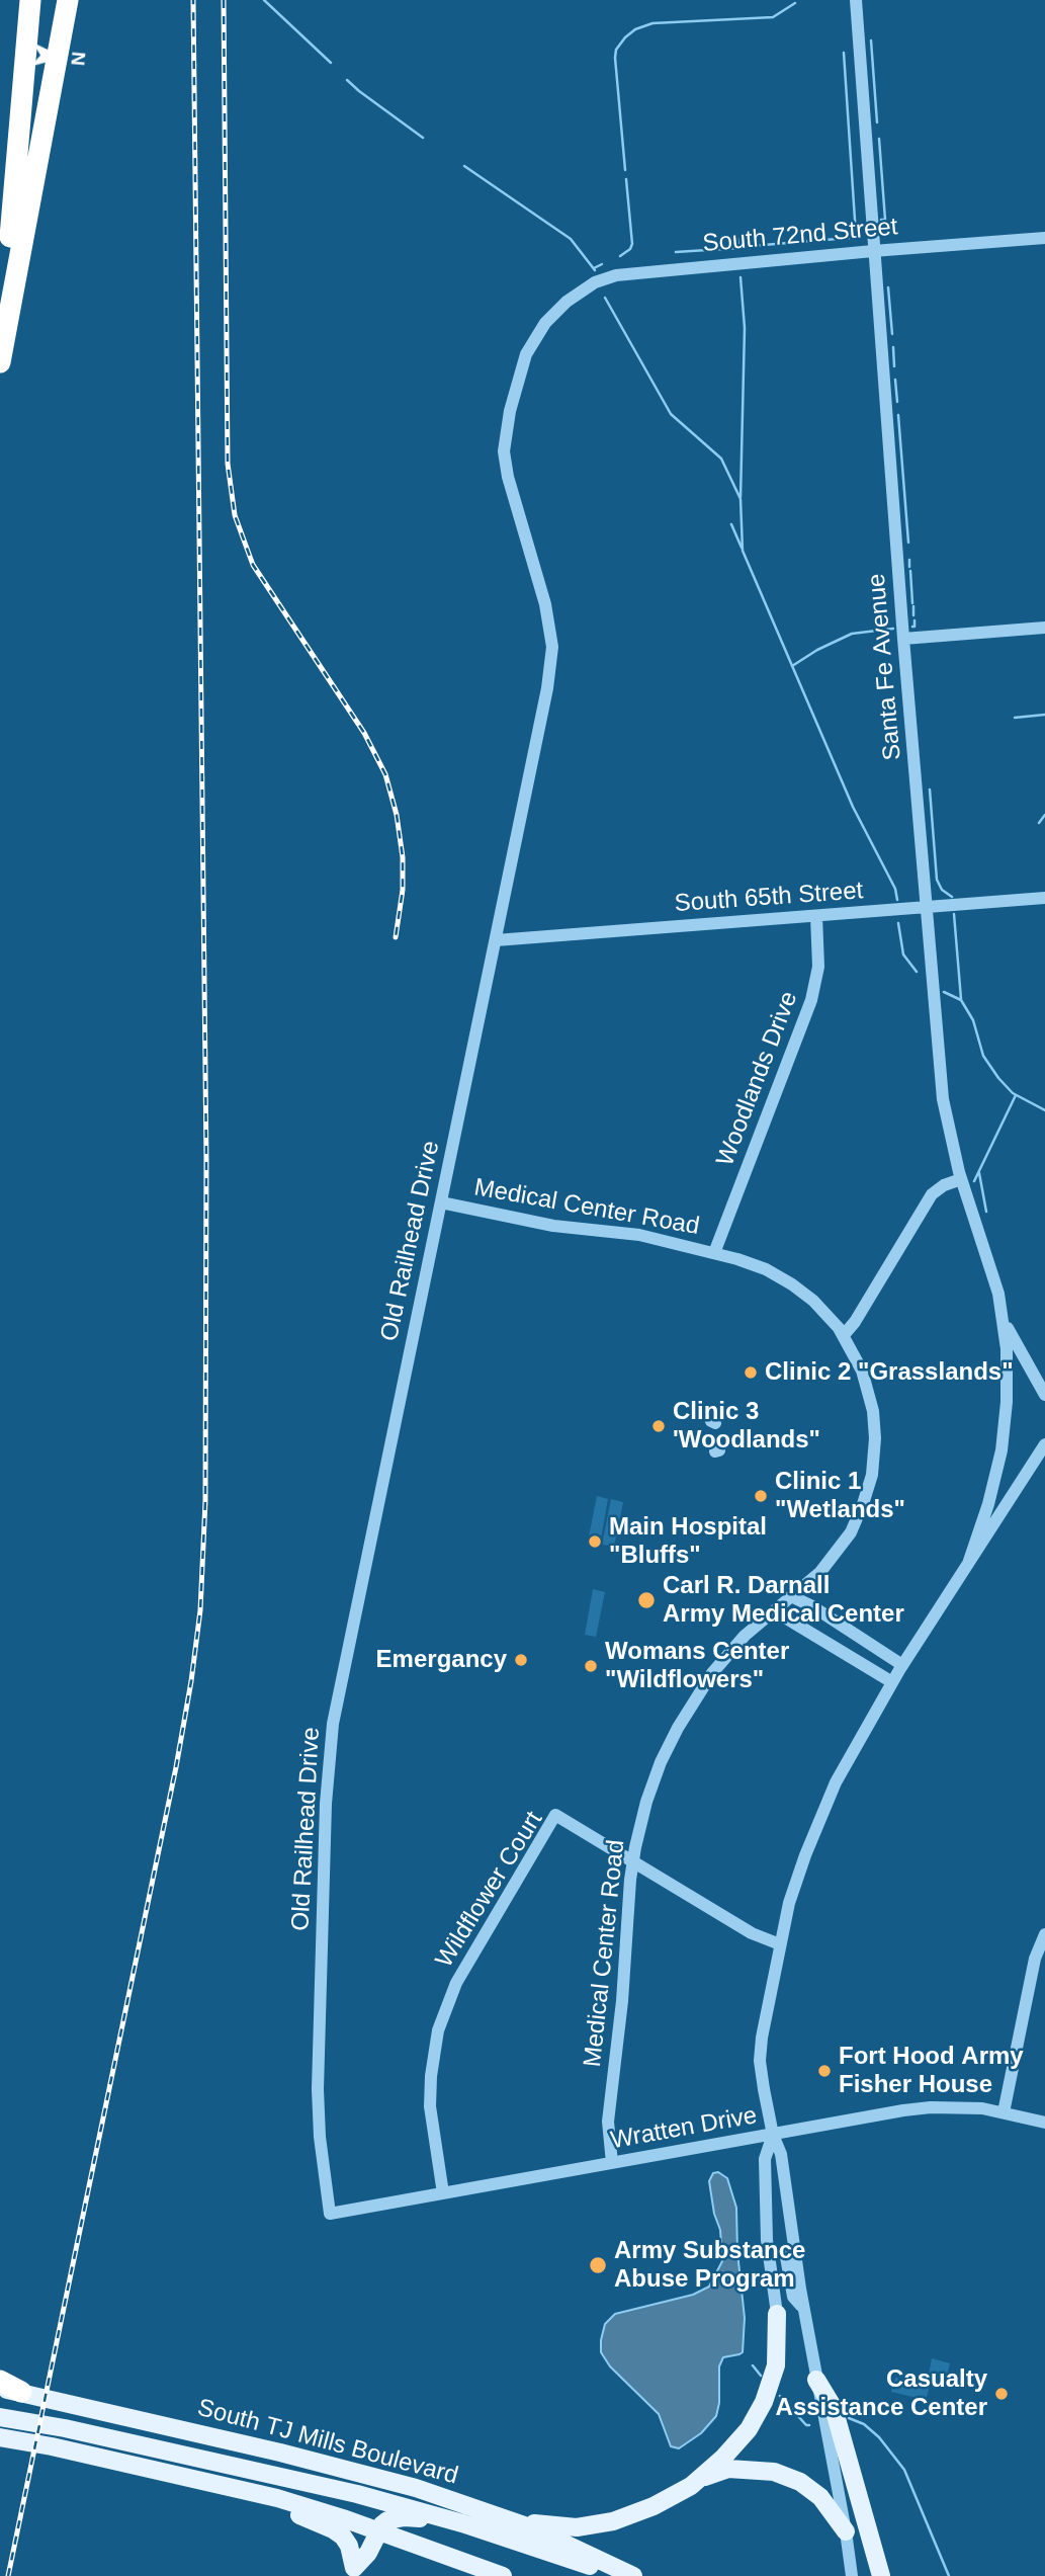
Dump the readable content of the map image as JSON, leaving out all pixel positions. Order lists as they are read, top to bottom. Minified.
{"streets":{"main road":["South TJ Mills Boulevard"],"street":["South 72nd Street","Santa Fe Avenue","South 65th Street","Woodlands Drive","Medical Center Road","Old Railhead Drive","Wildflower Court","Wratten Drive"]},"crossings":[["South 72nd Street","Santa Fe Avenue"],["South 72nd Street","Old Railhead Drive"],["Santa Fe Avenue","South 65th Street"],["South 65th Street","Woodlands Drive"],["South 65th Street","Old Railhead Drive"],["Woodlands Drive","Medical Center Road"],["Medical Center Road","Old Railhead Drive"],["Medical Center Road","Wildflower Court"],["Medical Center Road","Wratten Drive"],["Old Railhead Drive","Wratten Drive"],["Wildflower Court","Wratten Drive"]],"places":["Clinic 2 \"Grasslands\"","Clinic 3 'Woodlands\"","Clinic 1 \"Wetlands\"","Main Hospital \"Bluffs\"","Carl R. Darnall Army Medical Center","Emergancy","Womans Center \"Wildflowers\"","Fort Hood Army Fisher House","Army Substance Abuse Program","Casualty Assistance Center"],"north":"right"}
